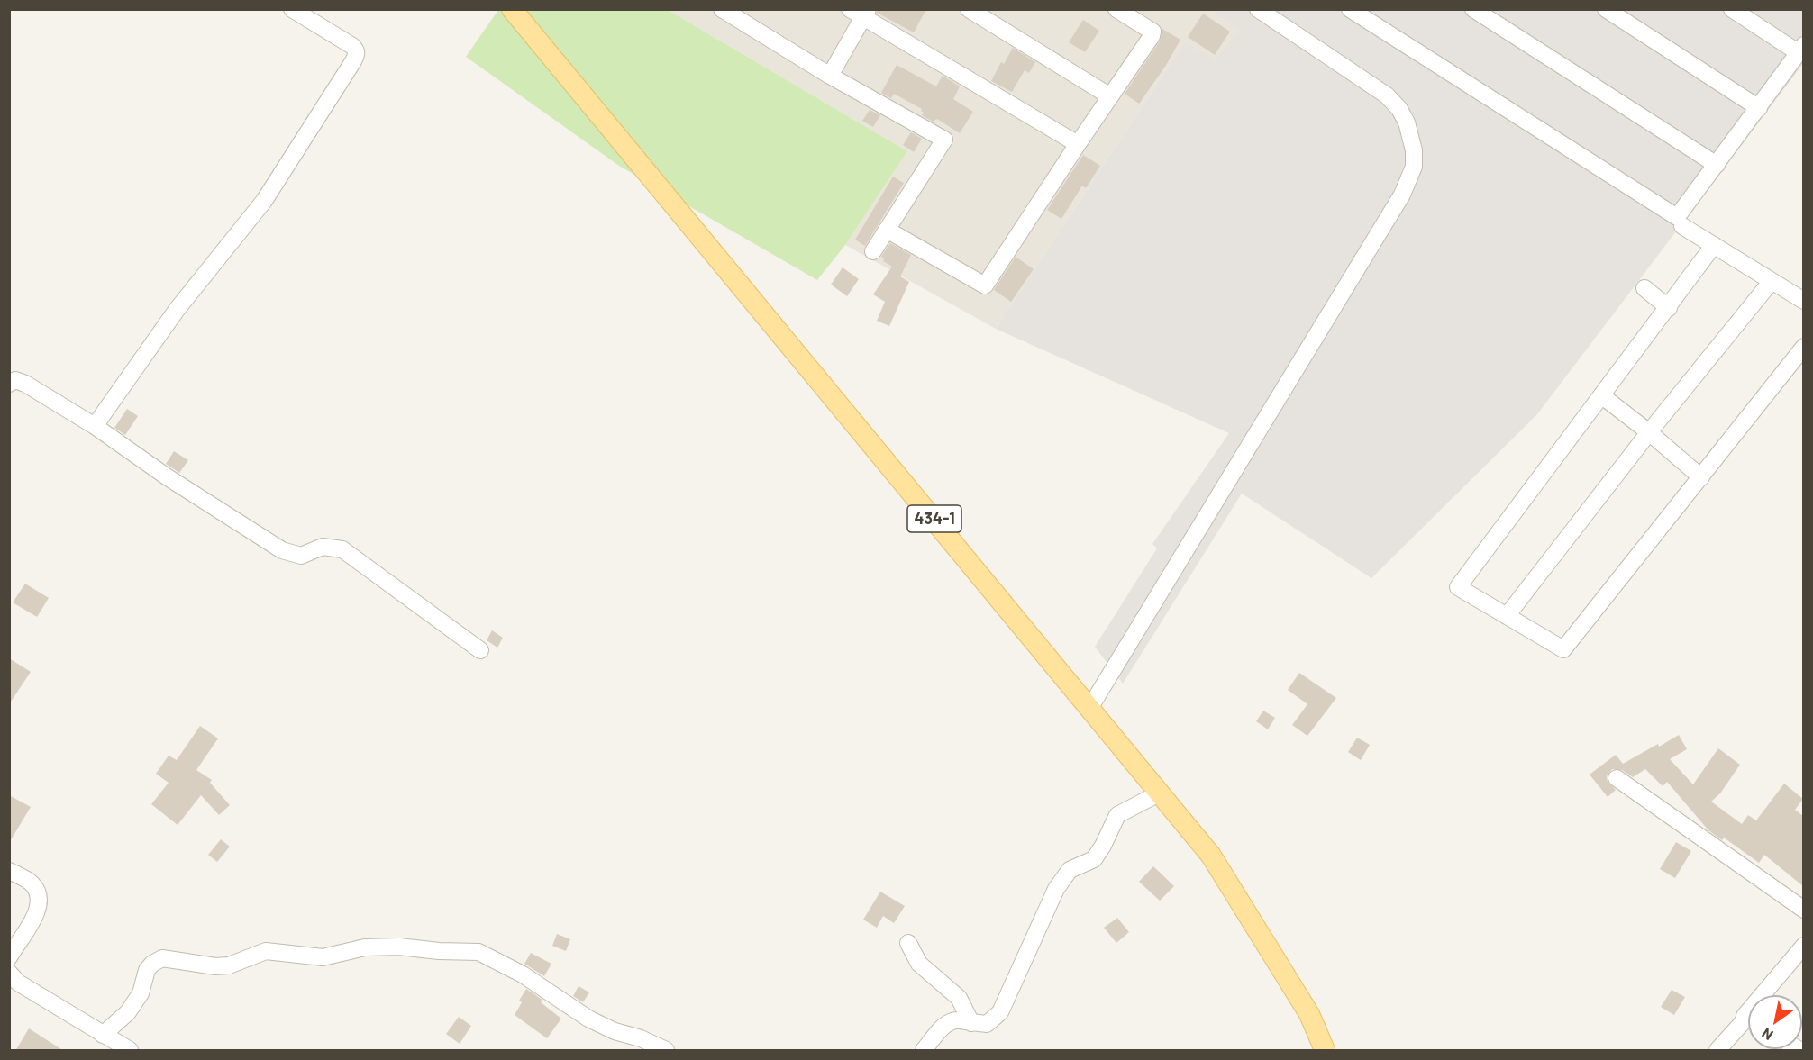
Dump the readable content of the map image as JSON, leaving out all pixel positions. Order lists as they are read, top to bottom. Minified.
{"streets":{"main road":["434-1"]},"north":"bottom left"}
